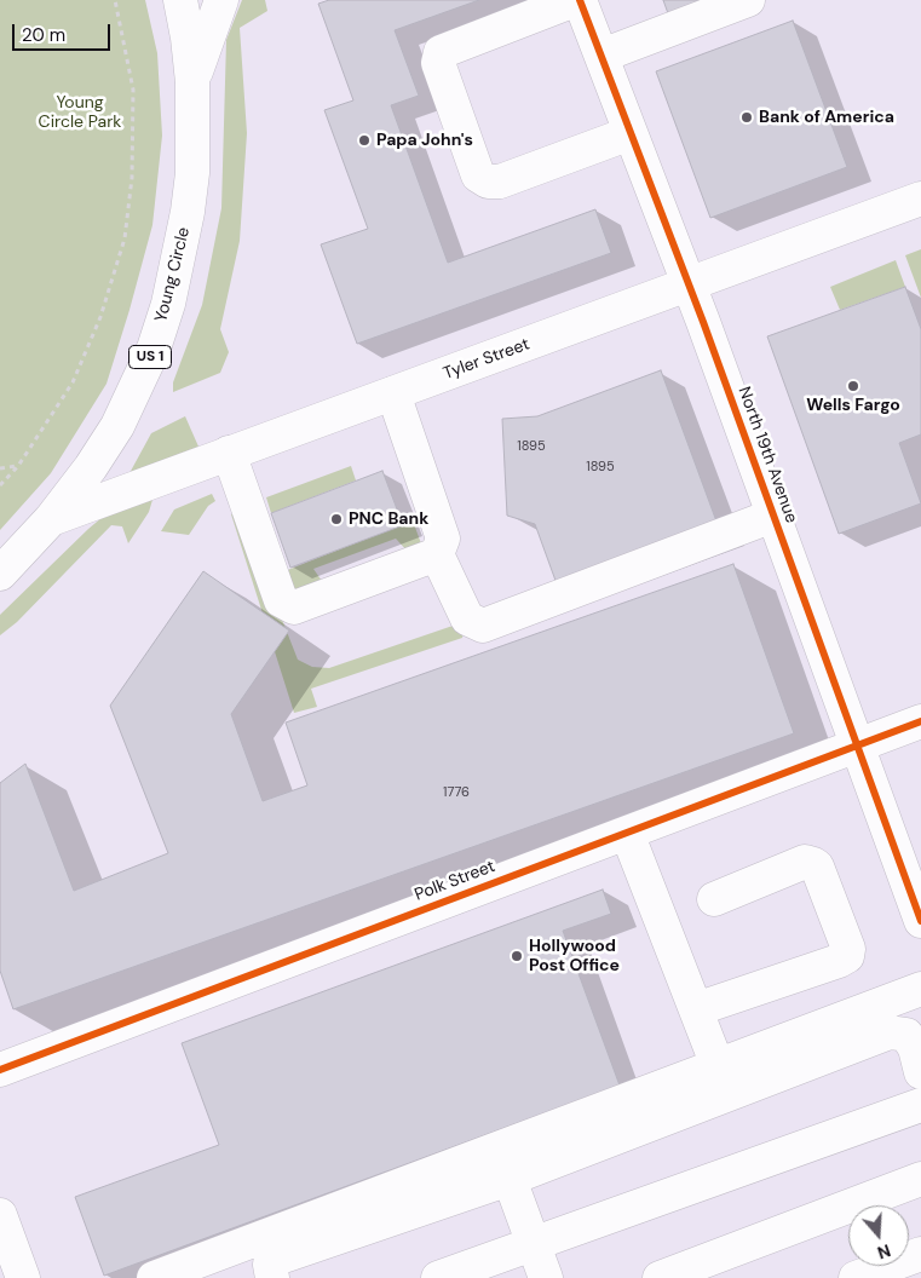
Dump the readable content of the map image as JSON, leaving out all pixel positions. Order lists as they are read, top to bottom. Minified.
{"streets":{"street":["Young Circle","US 1","Tyler Street","North 19th Avenue","Polk Street"]},"crossings":[["Young Circle","Tyler Street"],["Tyler Street","North 19th Avenue"],["North 19th Avenue","Polk Street"]],"parks":["Young Circle Park"],"places":["Bank of America","Papa John's","Wells Fargo","PNC Bank","Hollywood Post Office"],"house_numbers":["1895","1895","1776"],"scale_bar":"20 m","north":"bottom"}
